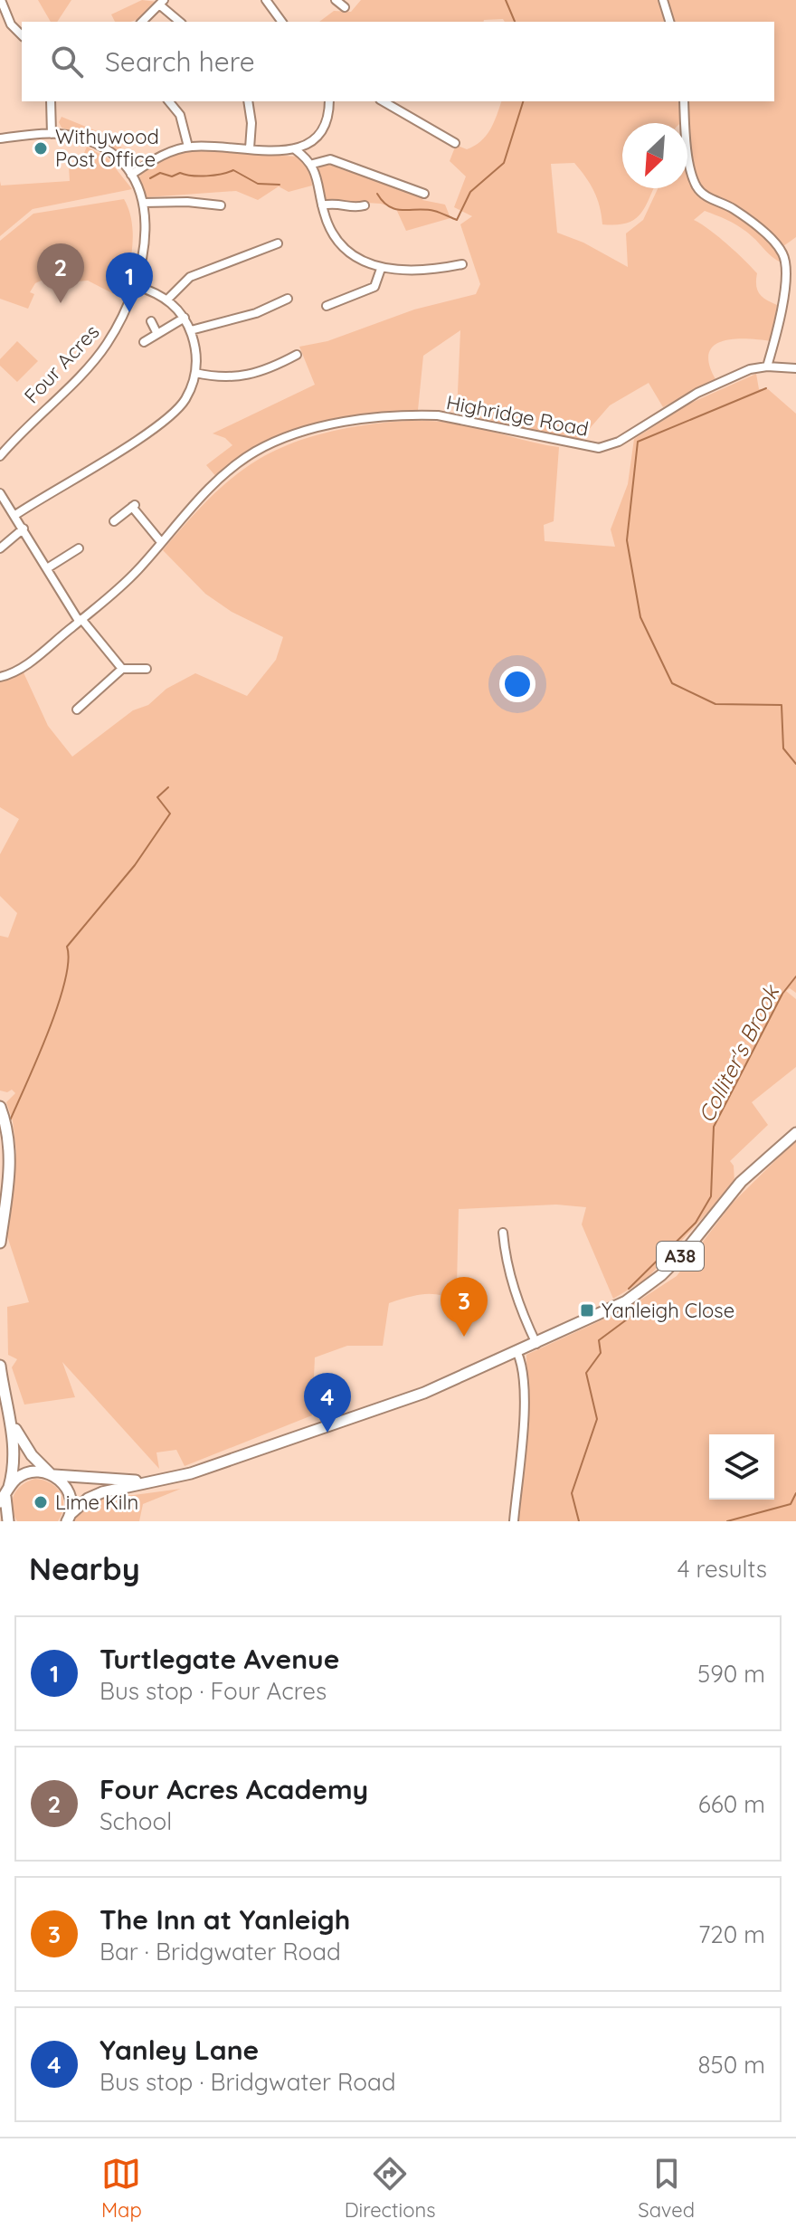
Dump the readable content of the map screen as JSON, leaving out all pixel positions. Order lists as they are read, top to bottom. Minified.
{"streets":{"highway":["A38"],"street":["Four Acres","Highridge Road"]},"water":["Colliter's Brook"],"places":{"other":["Withywood Post Office","Lime Kiln"],"transit":["Yanleigh Close"]},"north":"bottom left","page":{"search":"Search here","pins":["2","1","3","4"],"heading":["Nearby","4 results"],"list":[{"mark":"1","name":"Turtlegate Avenue","note":"Bus stop · Four Acres","value":"590 m"},{"mark":"2","name":"Four Acres Academy","note":"School","value":"660 m"},{"mark":"3","name":"The Inn at Yanleigh","note":"Bar · Bridgwater Road","value":"720 m"},{"mark":"4","name":"Yanley Lane","note":"Bus stop · Bridgwater Road","value":"850 m"}],"nav":["Map","Directions","Saved"]}}
